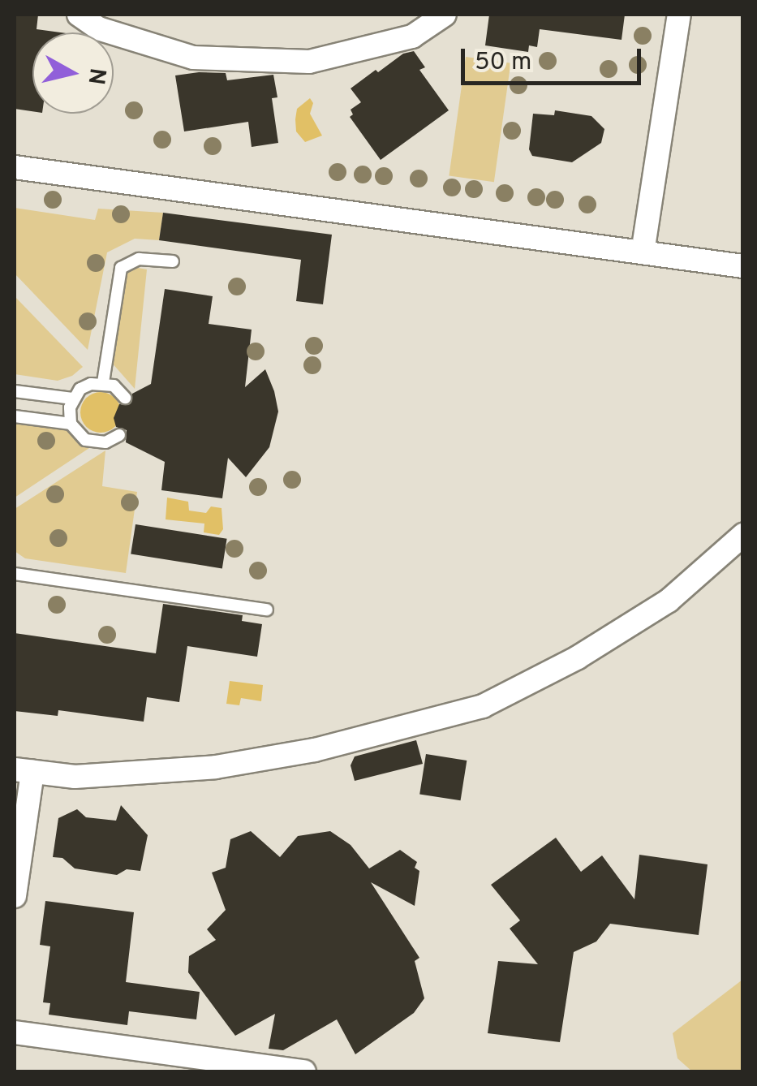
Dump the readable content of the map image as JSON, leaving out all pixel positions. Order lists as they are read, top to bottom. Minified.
{"scale_bar":"50 m","north":"right"}
